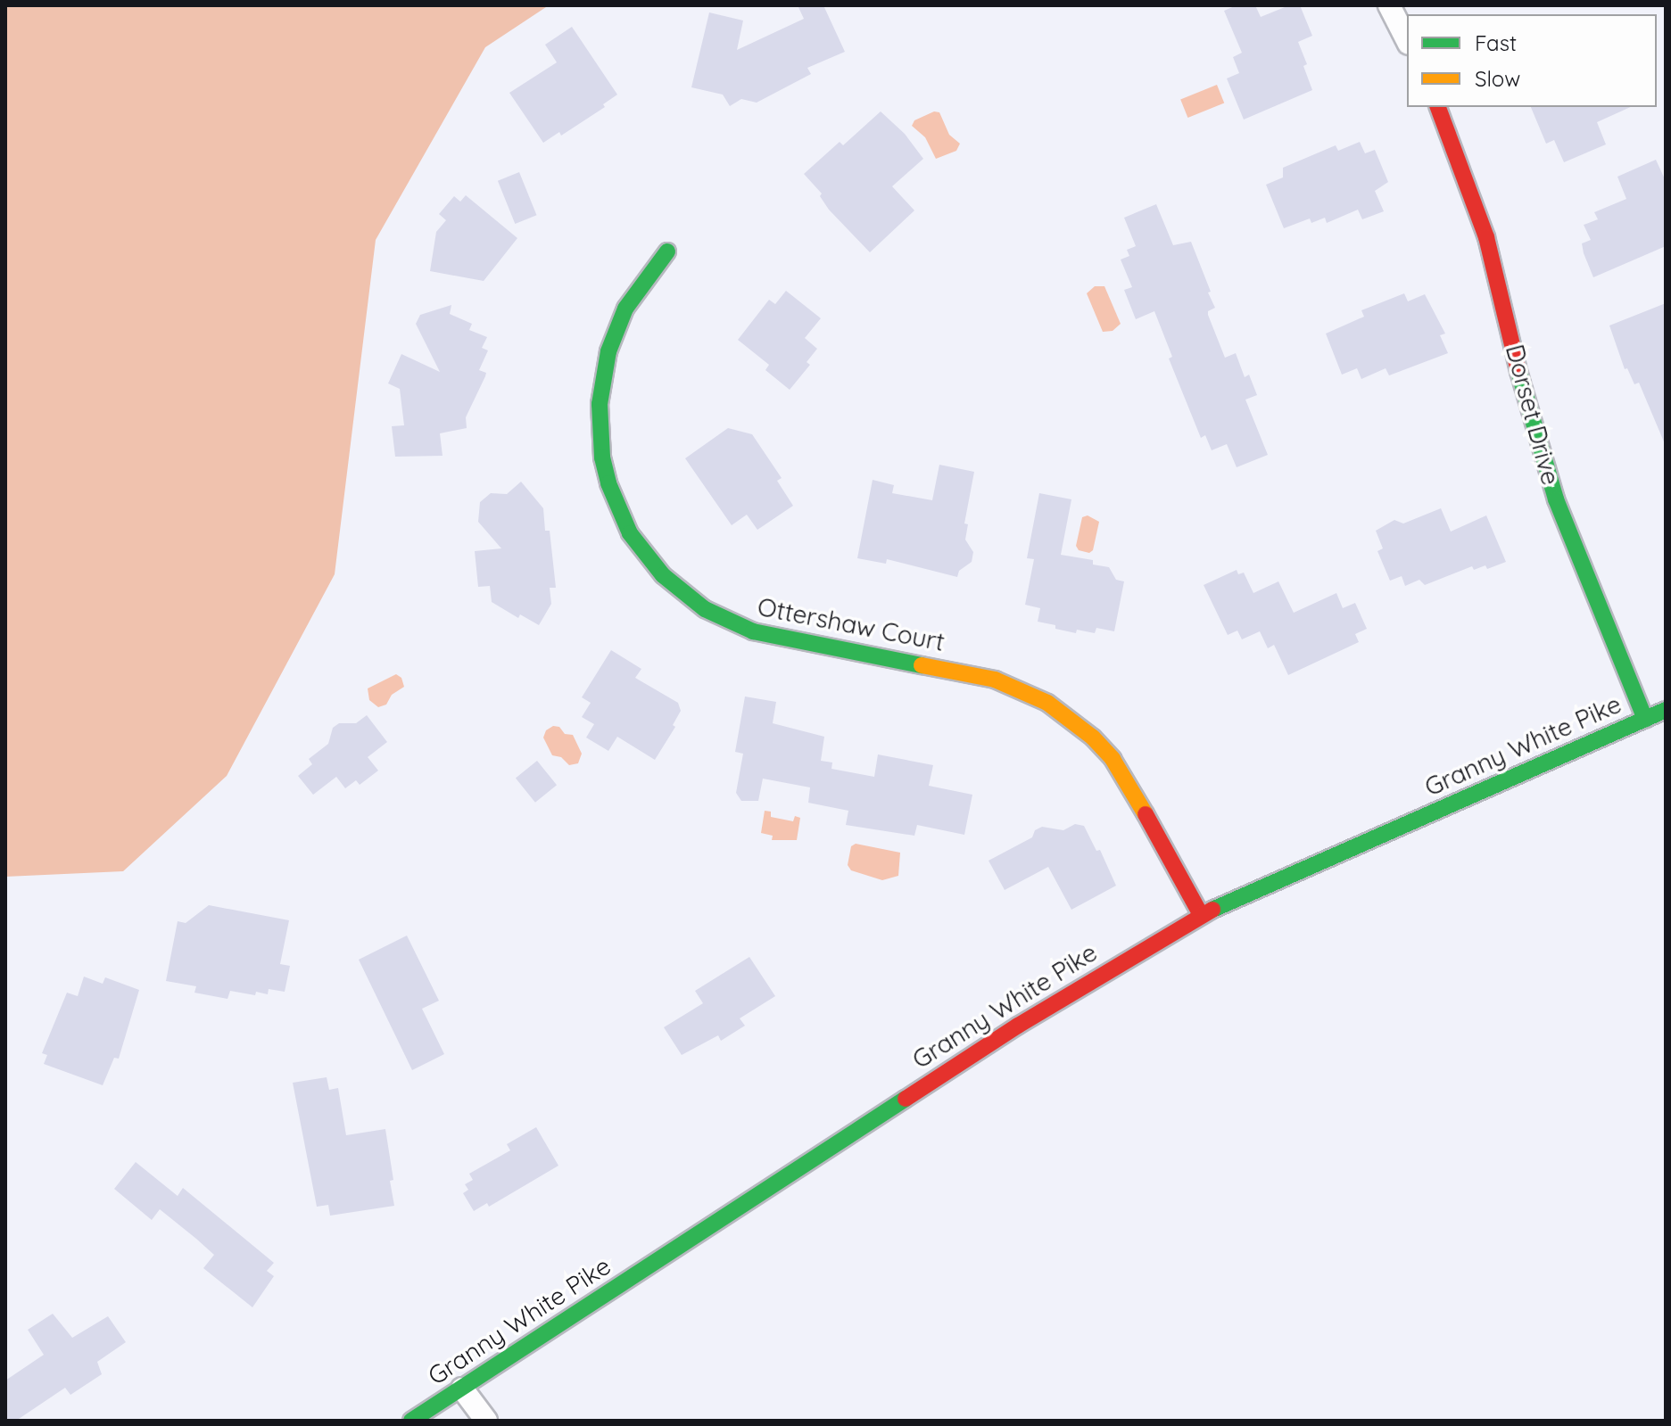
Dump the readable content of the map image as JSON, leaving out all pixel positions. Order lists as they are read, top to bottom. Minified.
{"streets":{"street":["Dorset Drive","Ottershaw Court","Granny White Pike"]},"crossings":[["Dorset Drive","Granny White Pike"],["Ottershaw Court","Granny White Pike"]],"legend":["Fast","Slow"]}
